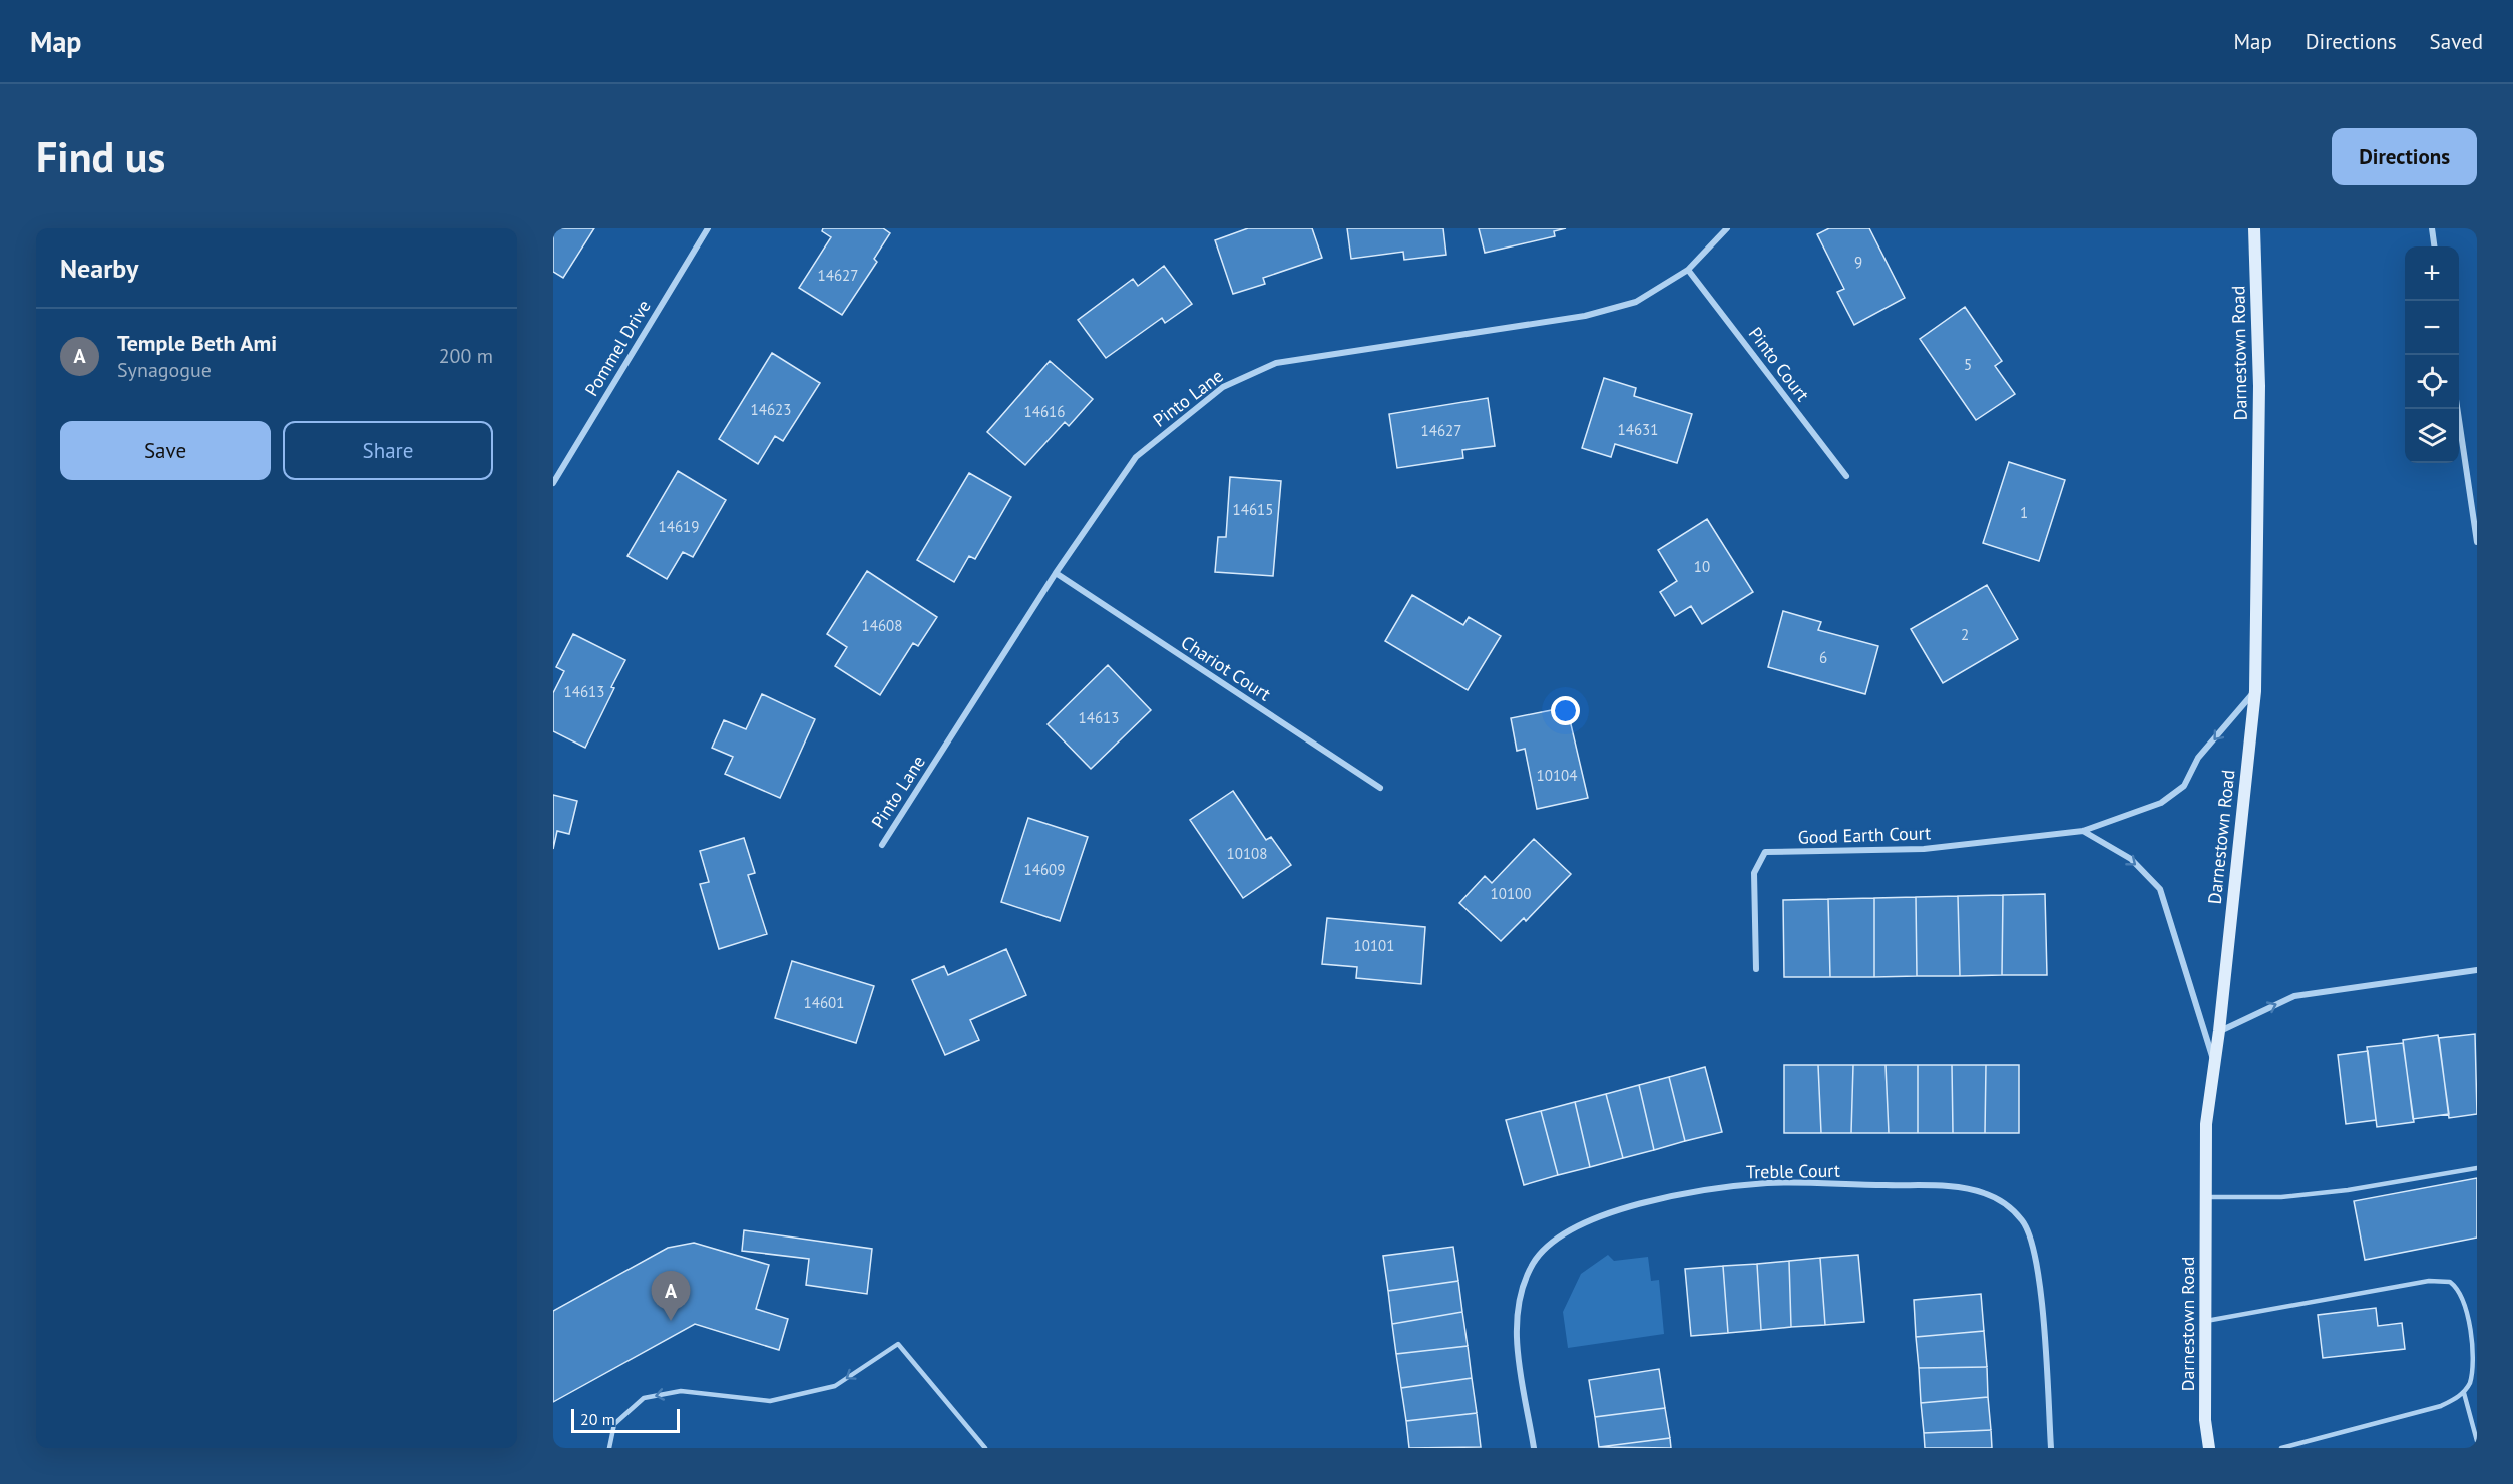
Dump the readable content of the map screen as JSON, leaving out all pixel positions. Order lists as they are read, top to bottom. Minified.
{"streets":{"main road":["Darnestown Road"],"street":["Pommel Drive","Pinto Court","Pinto Lane","Chariot Court","Good Earth Court","Treble Court"]},"crossings":[["Darnestown Road","Good Earth Court"],["Pinto Court","Pinto Lane"],["Pinto Lane","Chariot Court"]],"house_numbers":["9","14627","5","14623","14616","14631","14627","14615","1","14619","10","14608","2","6","14613","14613","10104","10108","14609","10100","10101","14601"],"scale_bar":"20 m","page":{"header":"Map","nav":["Map","Directions","Saved"],"buttons":["Directions",["Save","Share"]],"title":"Find us","heading":"Nearby","map_buttons":["+","−"],"list":[{"mark":"A","name":"Temple Beth Ami","note":"Synagogue","value":"200 m"}],"pins":"A","scale":"20 m"}}
